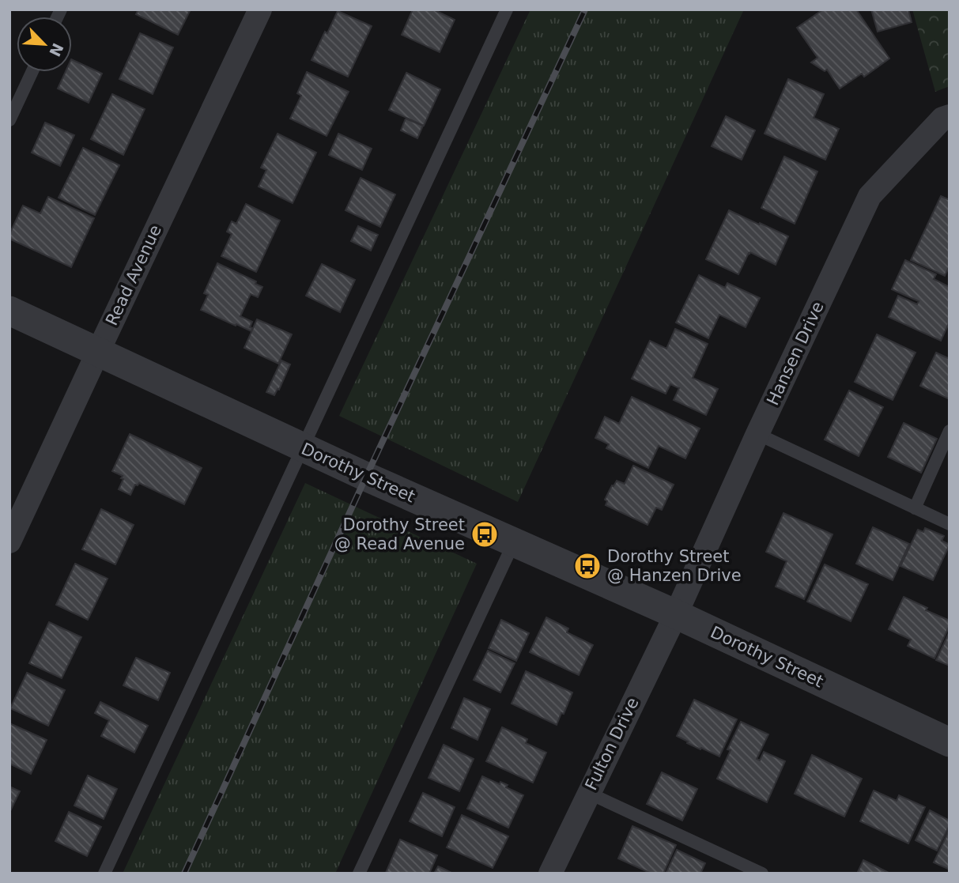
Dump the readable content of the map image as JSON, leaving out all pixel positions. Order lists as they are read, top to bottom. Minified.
{"streets":{"street":["Read Avenue","Hansen Drive","Dorothy Street","Fulton Drive"]},"crossings":[["Read Avenue","Dorothy Street"],["Hansen Drive","Dorothy Street"],["Hansen Drive","Fulton Drive"],["Dorothy Street","Fulton Drive"]],"places":{"bus stop":["Dorothy Street @ Read Avenue","Dorothy Street @ Hanzen Drive"]},"north":"bottom right"}
